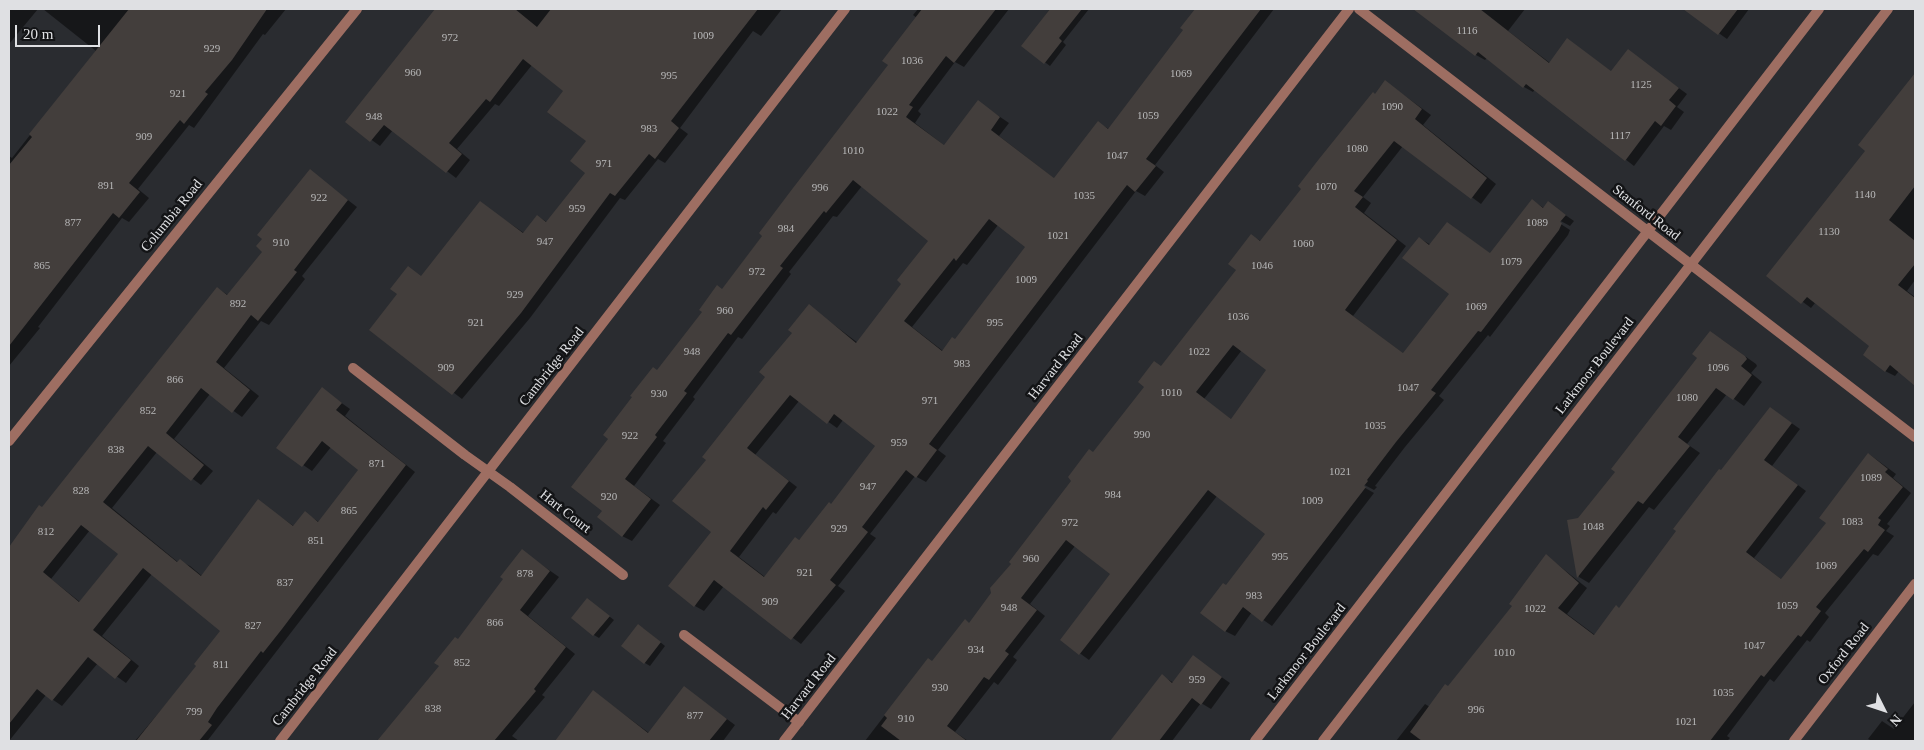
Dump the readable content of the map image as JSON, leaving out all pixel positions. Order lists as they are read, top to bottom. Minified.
{"streets":{"street":["Stanford Road","Columbia Road","Larkmoor Boulevard","Cambridge Road","Harvard Road","Hart Court","Oxford Road"]},"crossings":[["Stanford Road","Larkmoor Boulevard"],["Cambridge Road","Hart Court"]],"house_numbers":["1116","1009","972","929","1036","960","1069","995","1125","921","1090","1022","1059","948","983","1117","909","1080","1010","1047","971","891","1070","996","1140","1035","922","959","877","1089","984","1130","1021","947","910","1060","1079","865","1046","972","1009","929","892","1069","960","1036","921","995","948","1022","983","909","1096","866","1047","1010","930","1080","971","852","1035","990","922","959","838","871","1021","1089","947","828","984","920","1009","865","1083","972","1048","929","812","851","995","960","1069","921","878","837","983","909","1059","948","1022","866","827","1047","934","1010","852","811","959","930","1035","838","996","799","877","910","1021"],"scale_bar":"20 m","north":"bottom right"}
